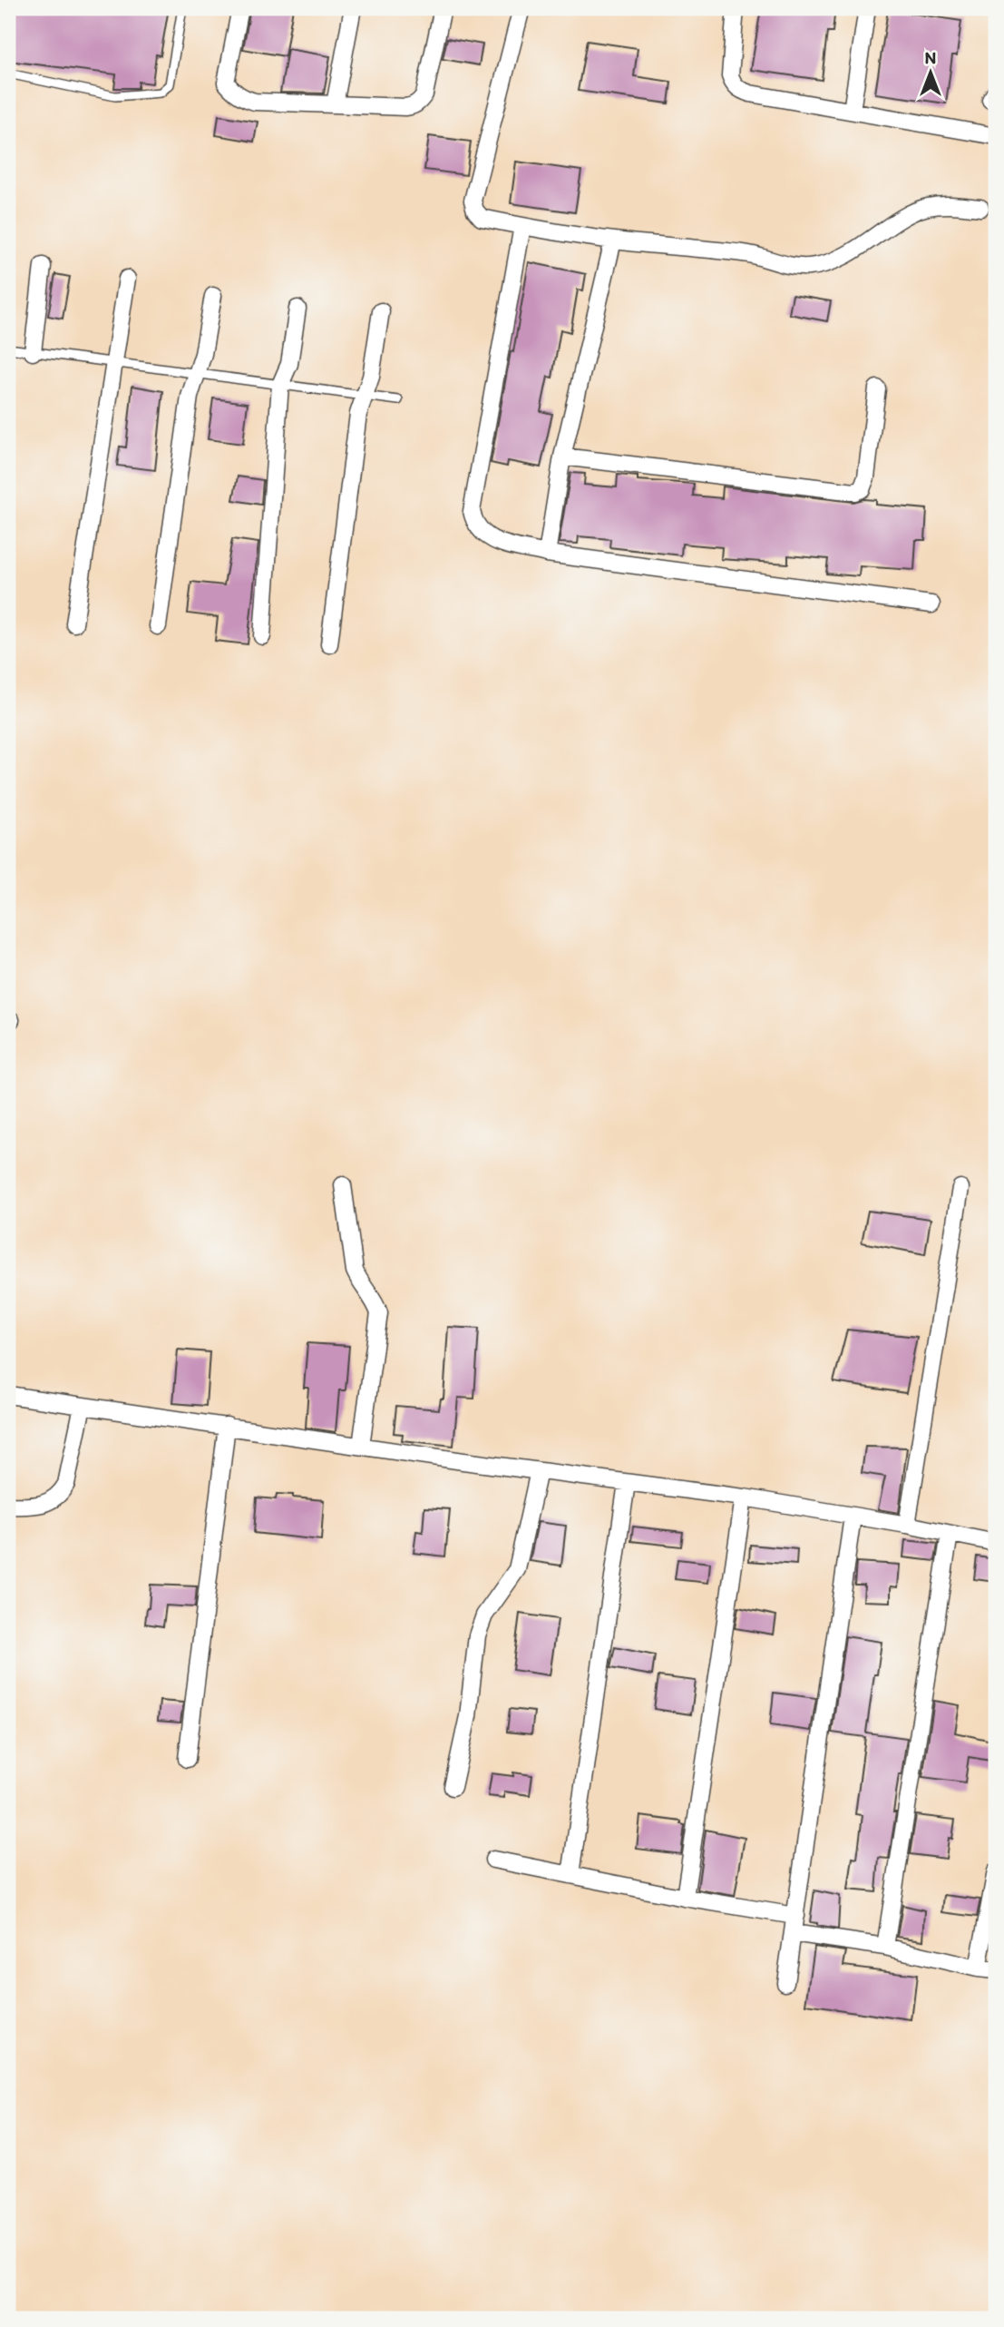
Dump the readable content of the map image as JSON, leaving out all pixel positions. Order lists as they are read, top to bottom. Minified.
{"north":"top"}
